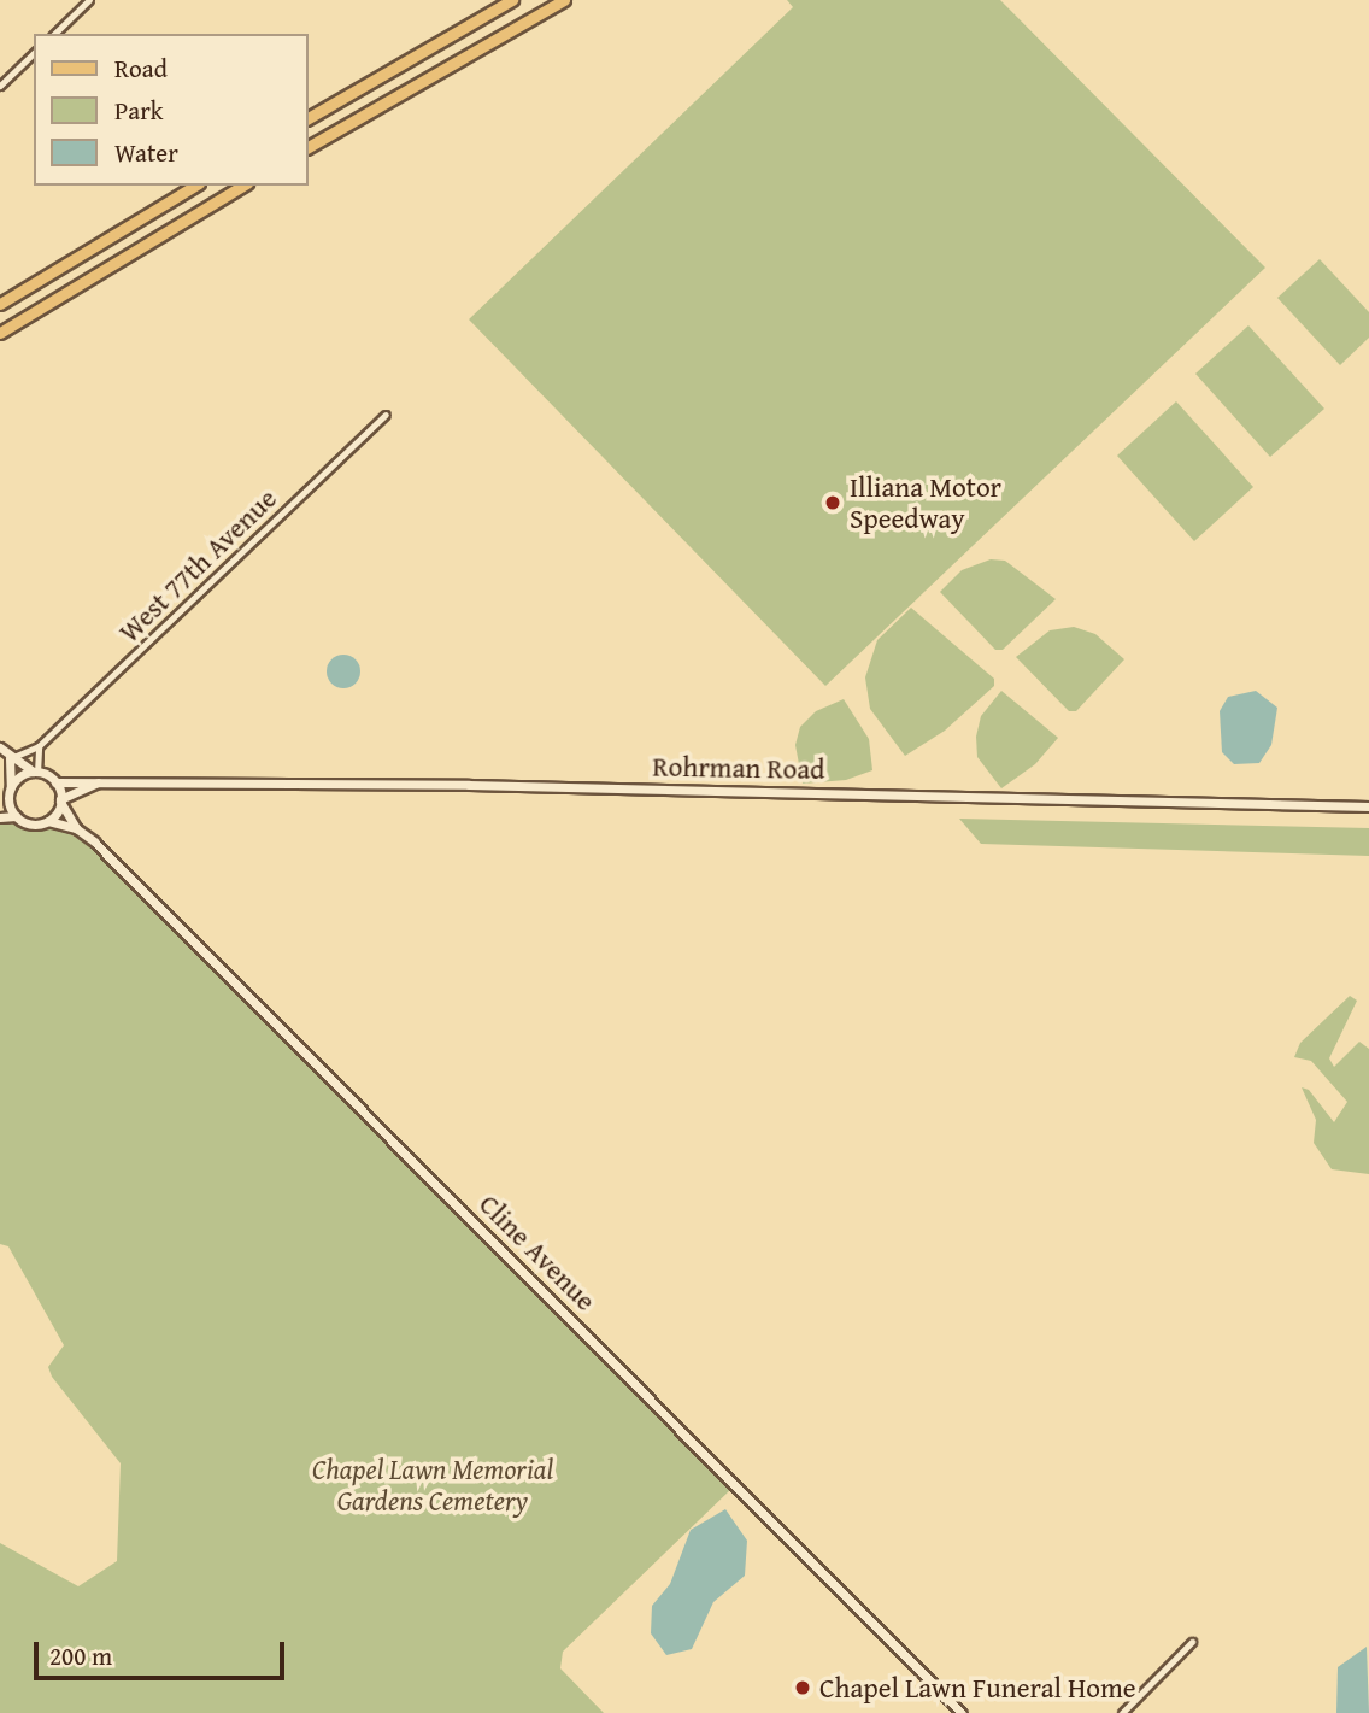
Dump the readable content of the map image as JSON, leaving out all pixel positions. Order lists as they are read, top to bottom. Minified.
{"streets":{"street":["West 77th Avenue","Rohrman Road","Cline Avenue"]},"crossings":[["Rohrman Road","Cline Avenue"]],"parks":["Chapel Lawn Memorial Gardens Cemetery"],"places":["Illiana Motor Speedway","Chapel Lawn Funeral Home"],"legend":["Road","Park","Water"],"scale_bar":"200 m"}
